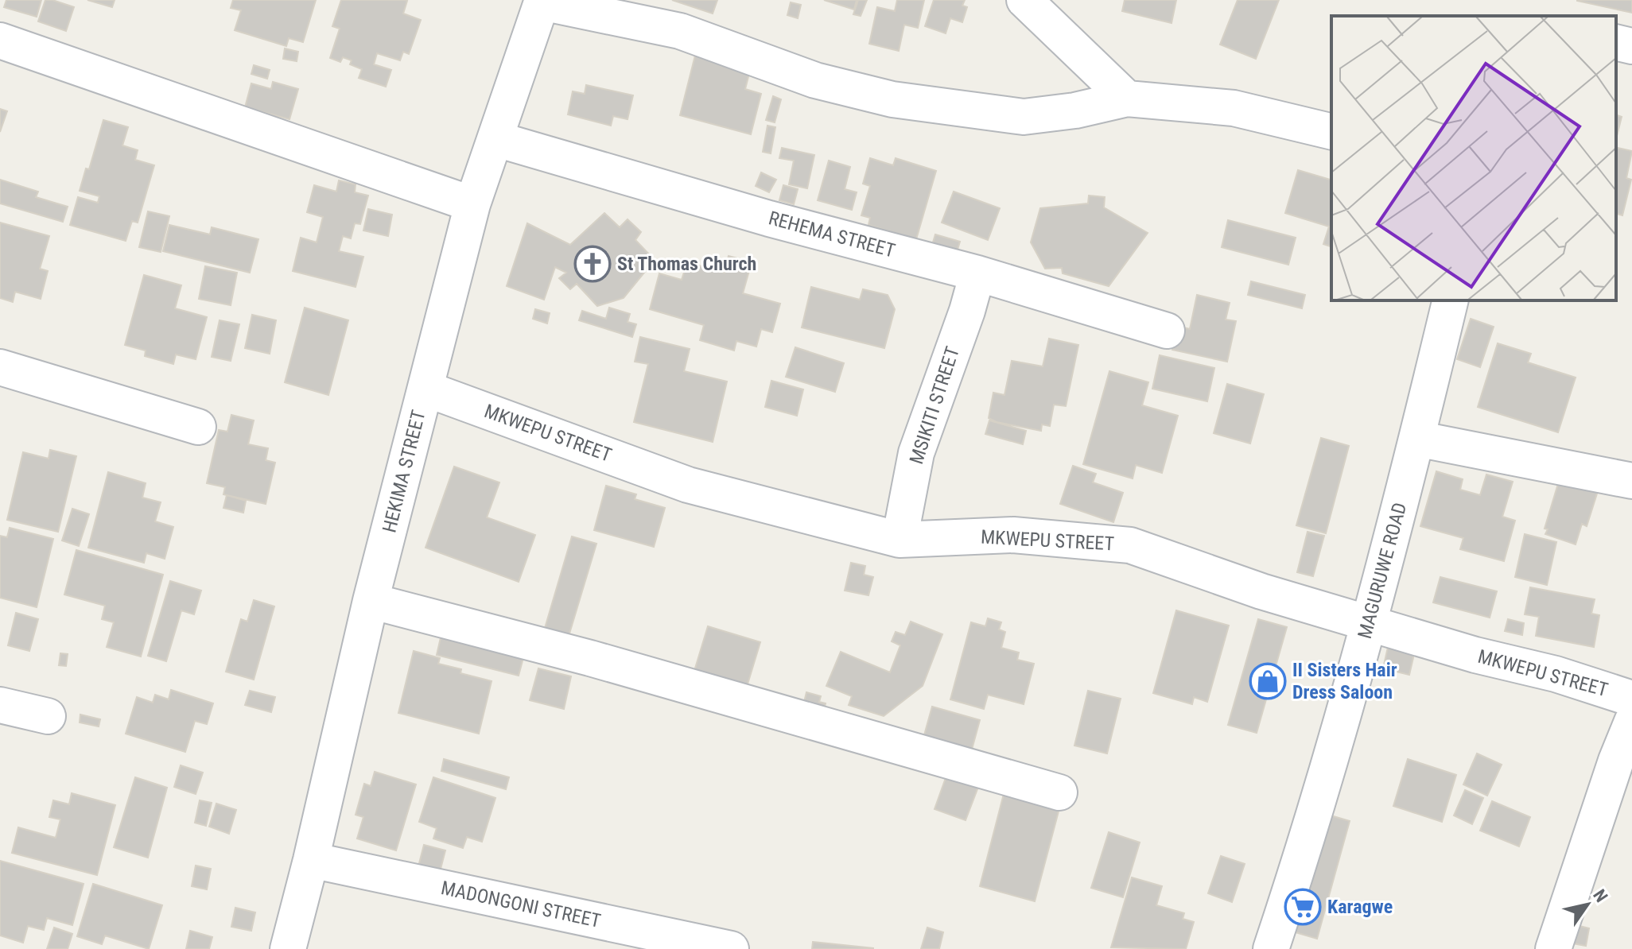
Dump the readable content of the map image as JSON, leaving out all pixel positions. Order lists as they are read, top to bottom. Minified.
{"streets":{"street":["REHEMA STREET","MSIKITI STREET","MKWEPU STREET","HEKIMA STREET","MAGURUWE ROAD","MADONGONI STREET"]},"crossings":[["REHEMA STREET","MSIKITI STREET"],["REHEMA STREET","HEKIMA STREET"],["MSIKITI STREET","MKWEPU STREET"],["MKWEPU STREET","HEKIMA STREET"],["MKWEPU STREET","MAGURUWE ROAD"],["HEKIMA STREET","MADONGONI STREET"]],"places":{"church":["St Thomas Church"],"shop":["II Sisters Hair Dress Saloon"],"supermarket":["Karagwe"]},"north":"top right"}
